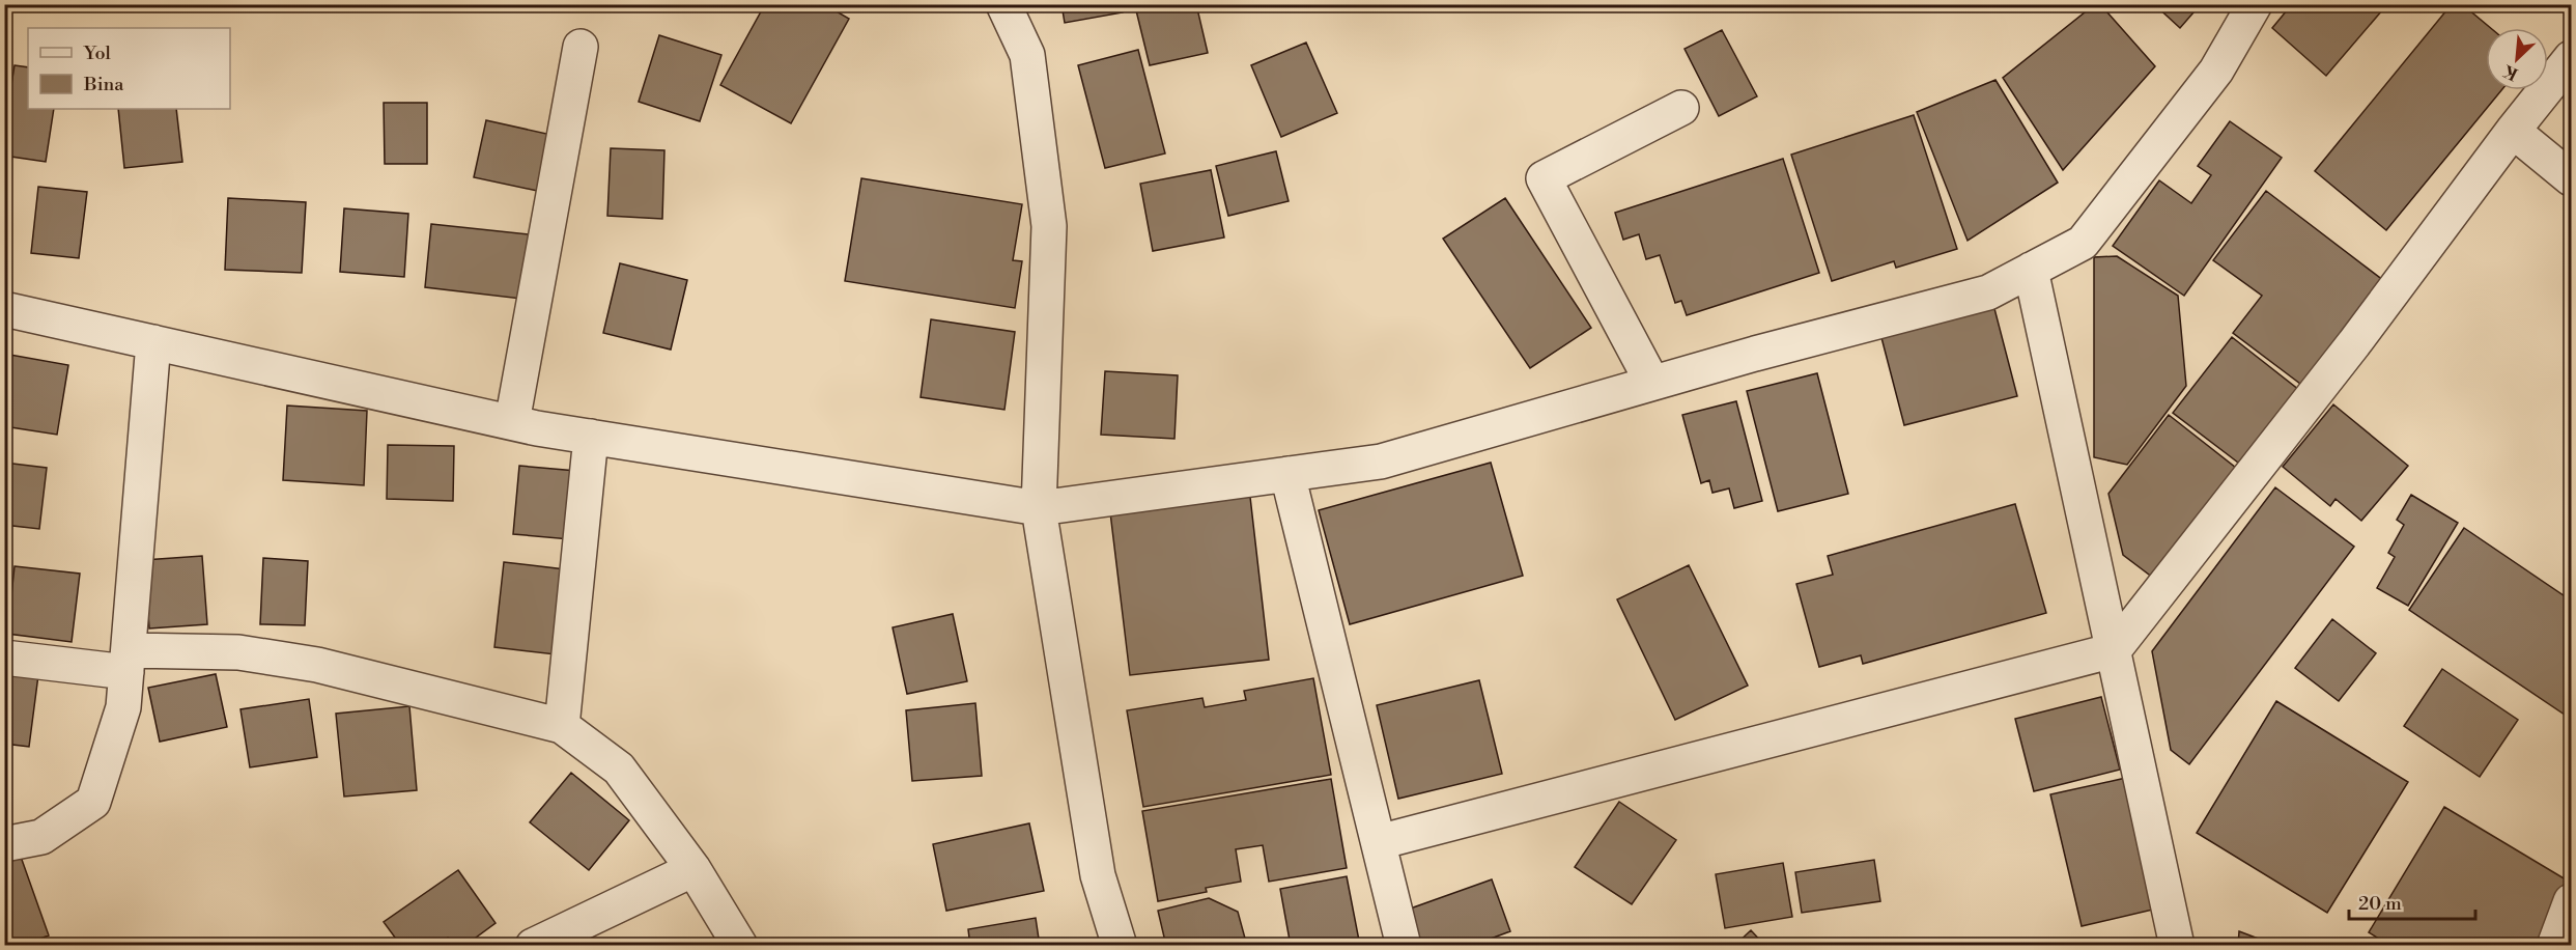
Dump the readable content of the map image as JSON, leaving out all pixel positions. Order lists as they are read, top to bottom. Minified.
{"legend":["Yol","Bina"],"scale_bar":"20 m","north":"bottom left"}
